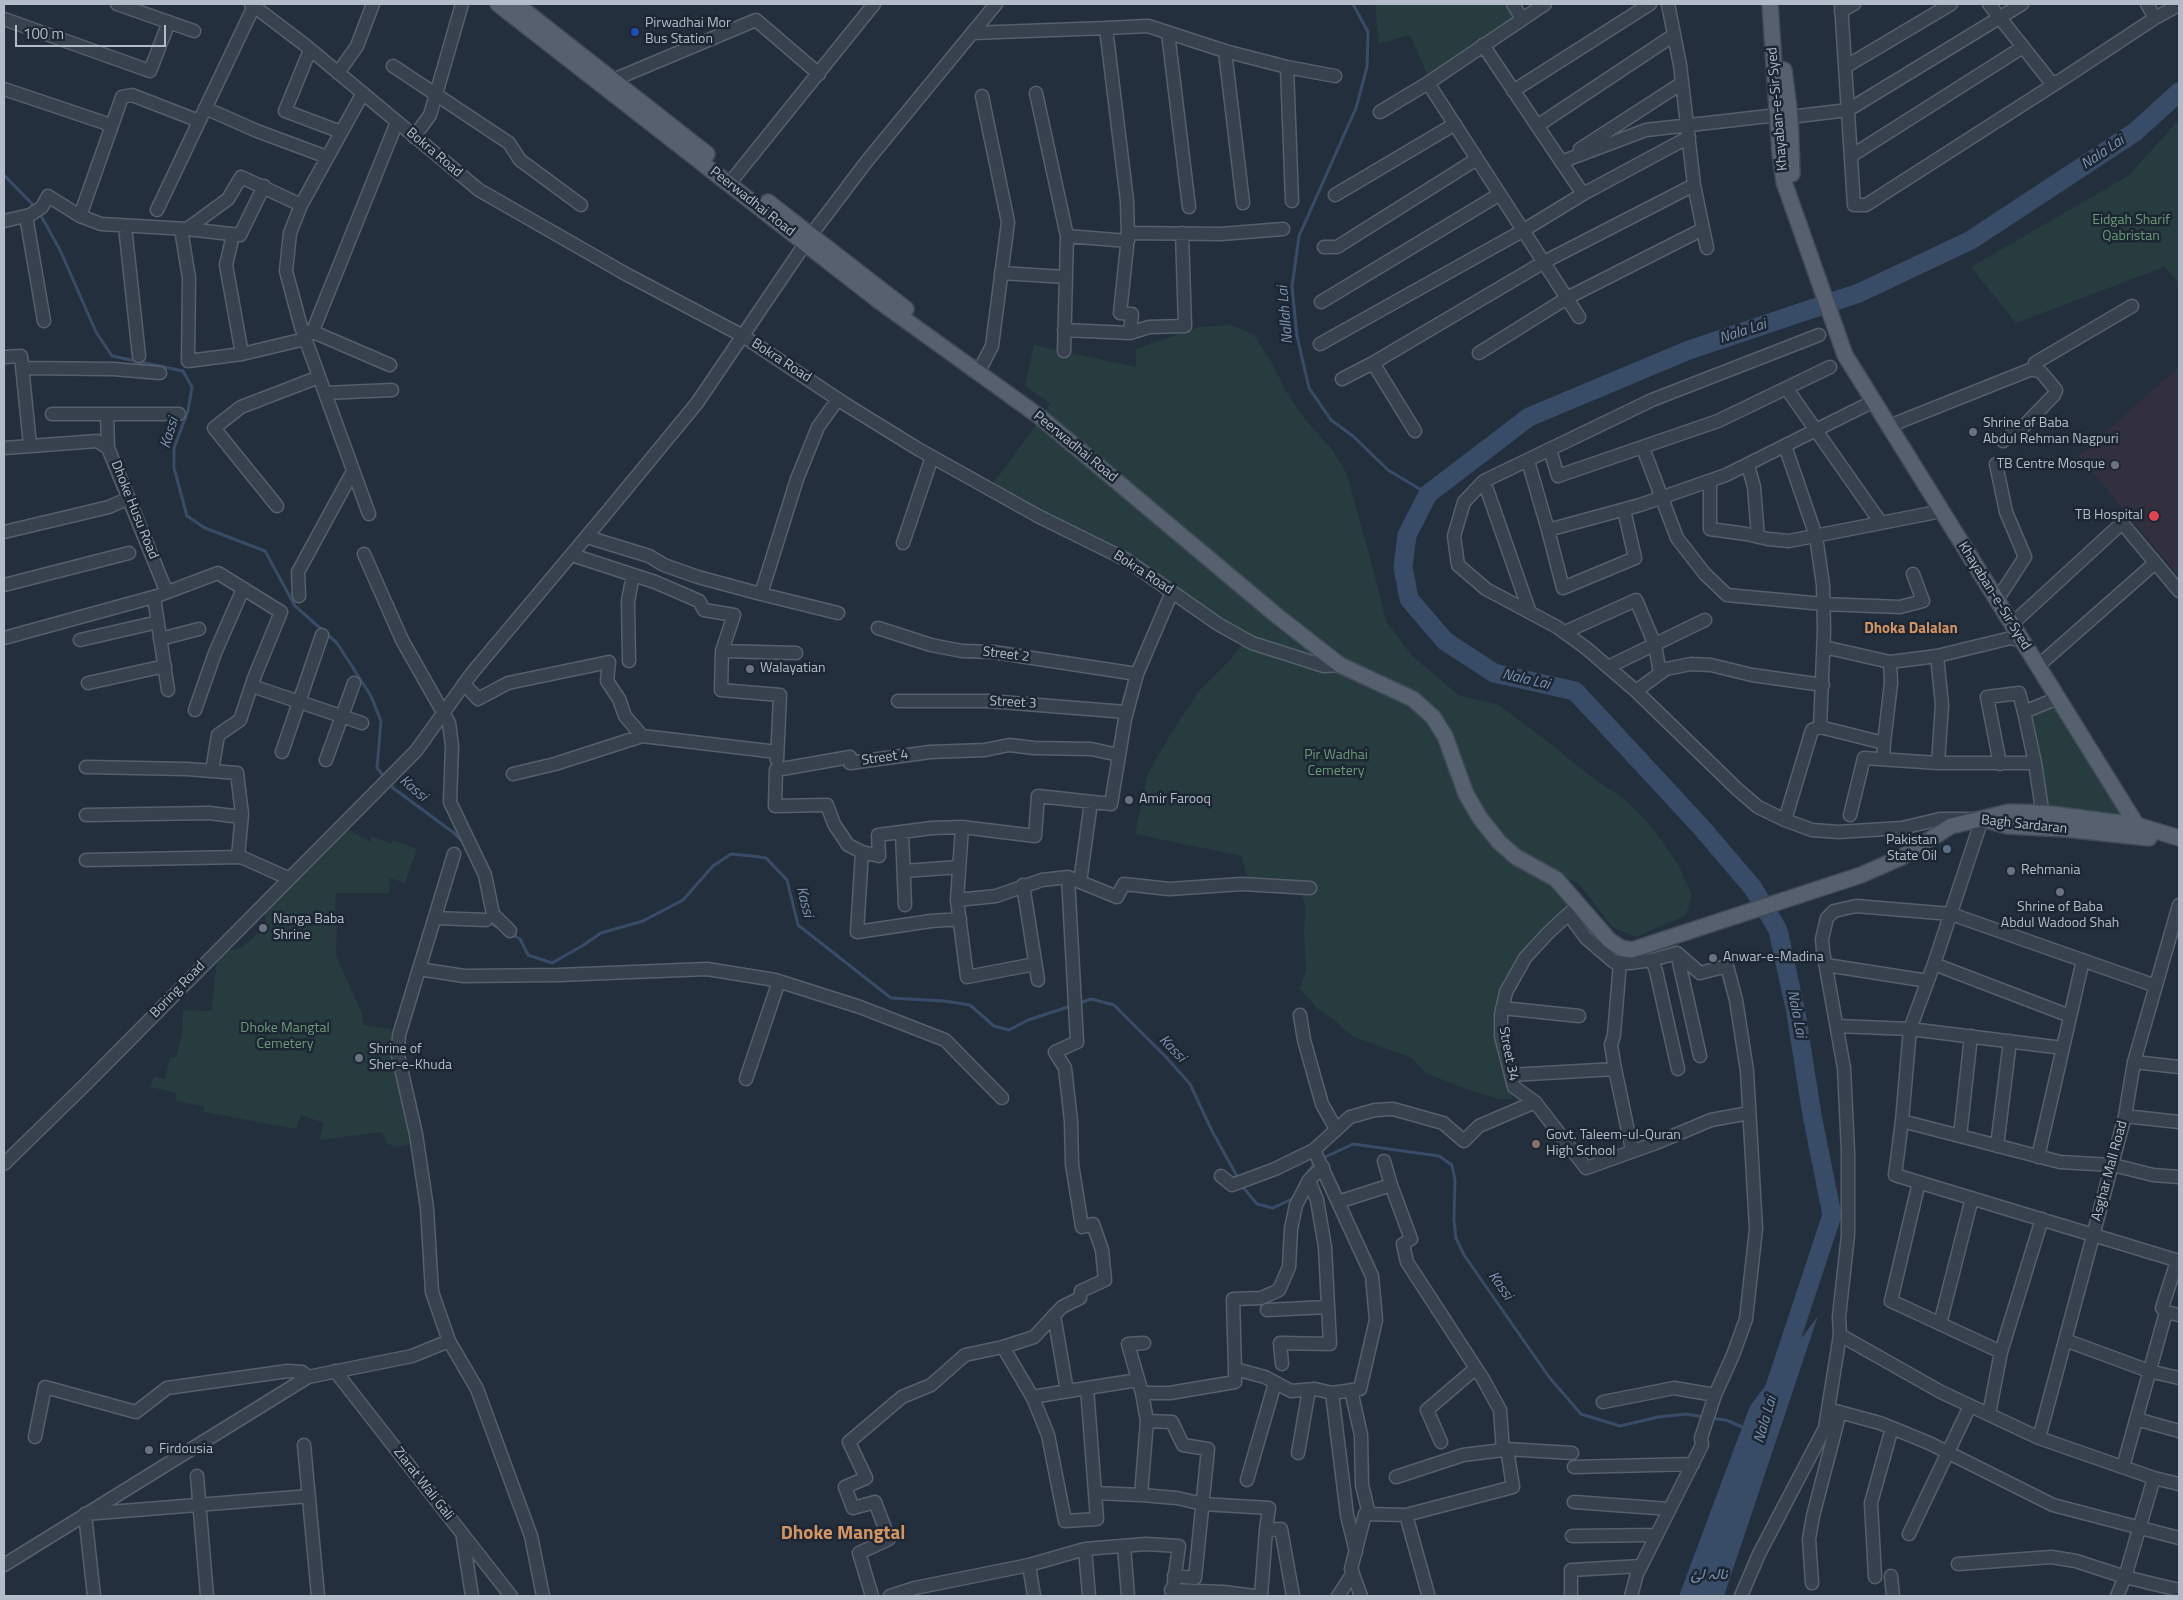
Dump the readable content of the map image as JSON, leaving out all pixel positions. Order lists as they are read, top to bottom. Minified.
{"streets":{"main road":["Khayaban-e-Sir Syed","Peerwadhai Road","Bagh Sardaran"],"street":["Bokra Road","Dhoke Husu Road","Street 2","Street 3","Street 4","Boring Road","Street 34","Asghar Mall Road","Ziarat Wali Gali"]},"crossings":[["Khayaban-e-Sir Syed","Bagh Sardaran"],["Bokra Road","Peerwadhai Road"],["Bokra Road","Boring Road"],["Peerwadhai Road","Bagh Sardaran"],["Peerwadhai Road","Boring Road"],["Peerwadhai Road","Street 34"]],"districts":["Dhoka Dalalan","Dhoke Mangtal"],"water":["Nala Lai","Nallah Lai","Kassi","نالہ لئ"],"parks":["Eidgah Sharif Qabristan","Pir Wadhai Cemetery","Dhoke Mangtal Cemetery"],"places":["Pirwadhai Mor Bus Station","Shrine of Baba Abdul Rehman Nagpuri","TB Centre Mosque","TB Hospital","Walayatian","Amir Farooq","Pakistan State Oil","Rehmania","Shrine of Baba Abdul Wadood Shah","Nanga Baba Shrine","Anwar-e-Madina","Shrine of Sher-e-Khuda","Govt. Taleem-ul-Quran High School","Firdousia"],"scale_bar":"100 m"}
